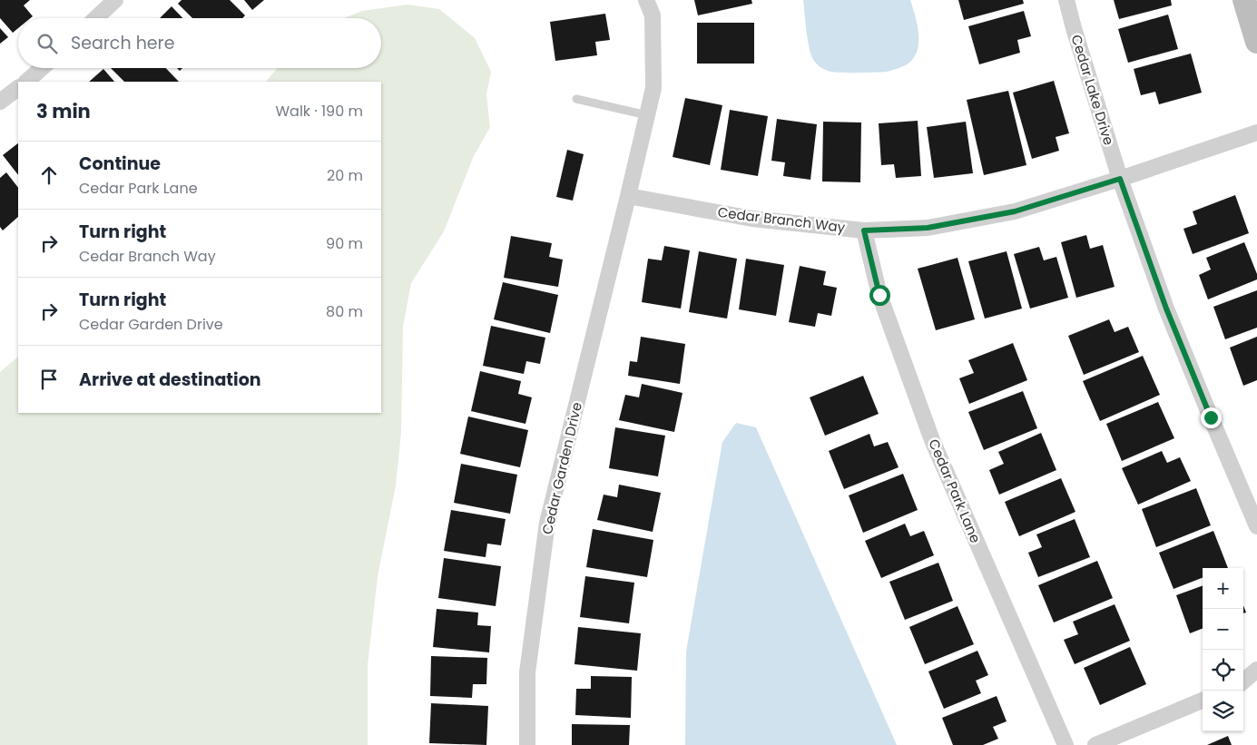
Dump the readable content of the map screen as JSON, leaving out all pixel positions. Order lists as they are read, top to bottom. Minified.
{"streets":{"street":["Cedar Lake Drive","Cedar Branch Way","Cedar Garden Drive","Cedar Park Lane"]},"crossings":[["Cedar Lake Drive","Cedar Branch Way"],["Cedar Branch Way","Cedar Garden Drive"],["Cedar Branch Way","Cedar Park Lane"]],"page":{"search":"Search here","heading":["3 min","Walk · 190 m"],"list":[["Continue","Cedar Park Lane","20 m"],["Turn right","Cedar Branch Way","90 m"],["Turn right","Cedar Garden Drive","80 m"],"Arrive at destination"],"map_buttons":["+","−"]}}
